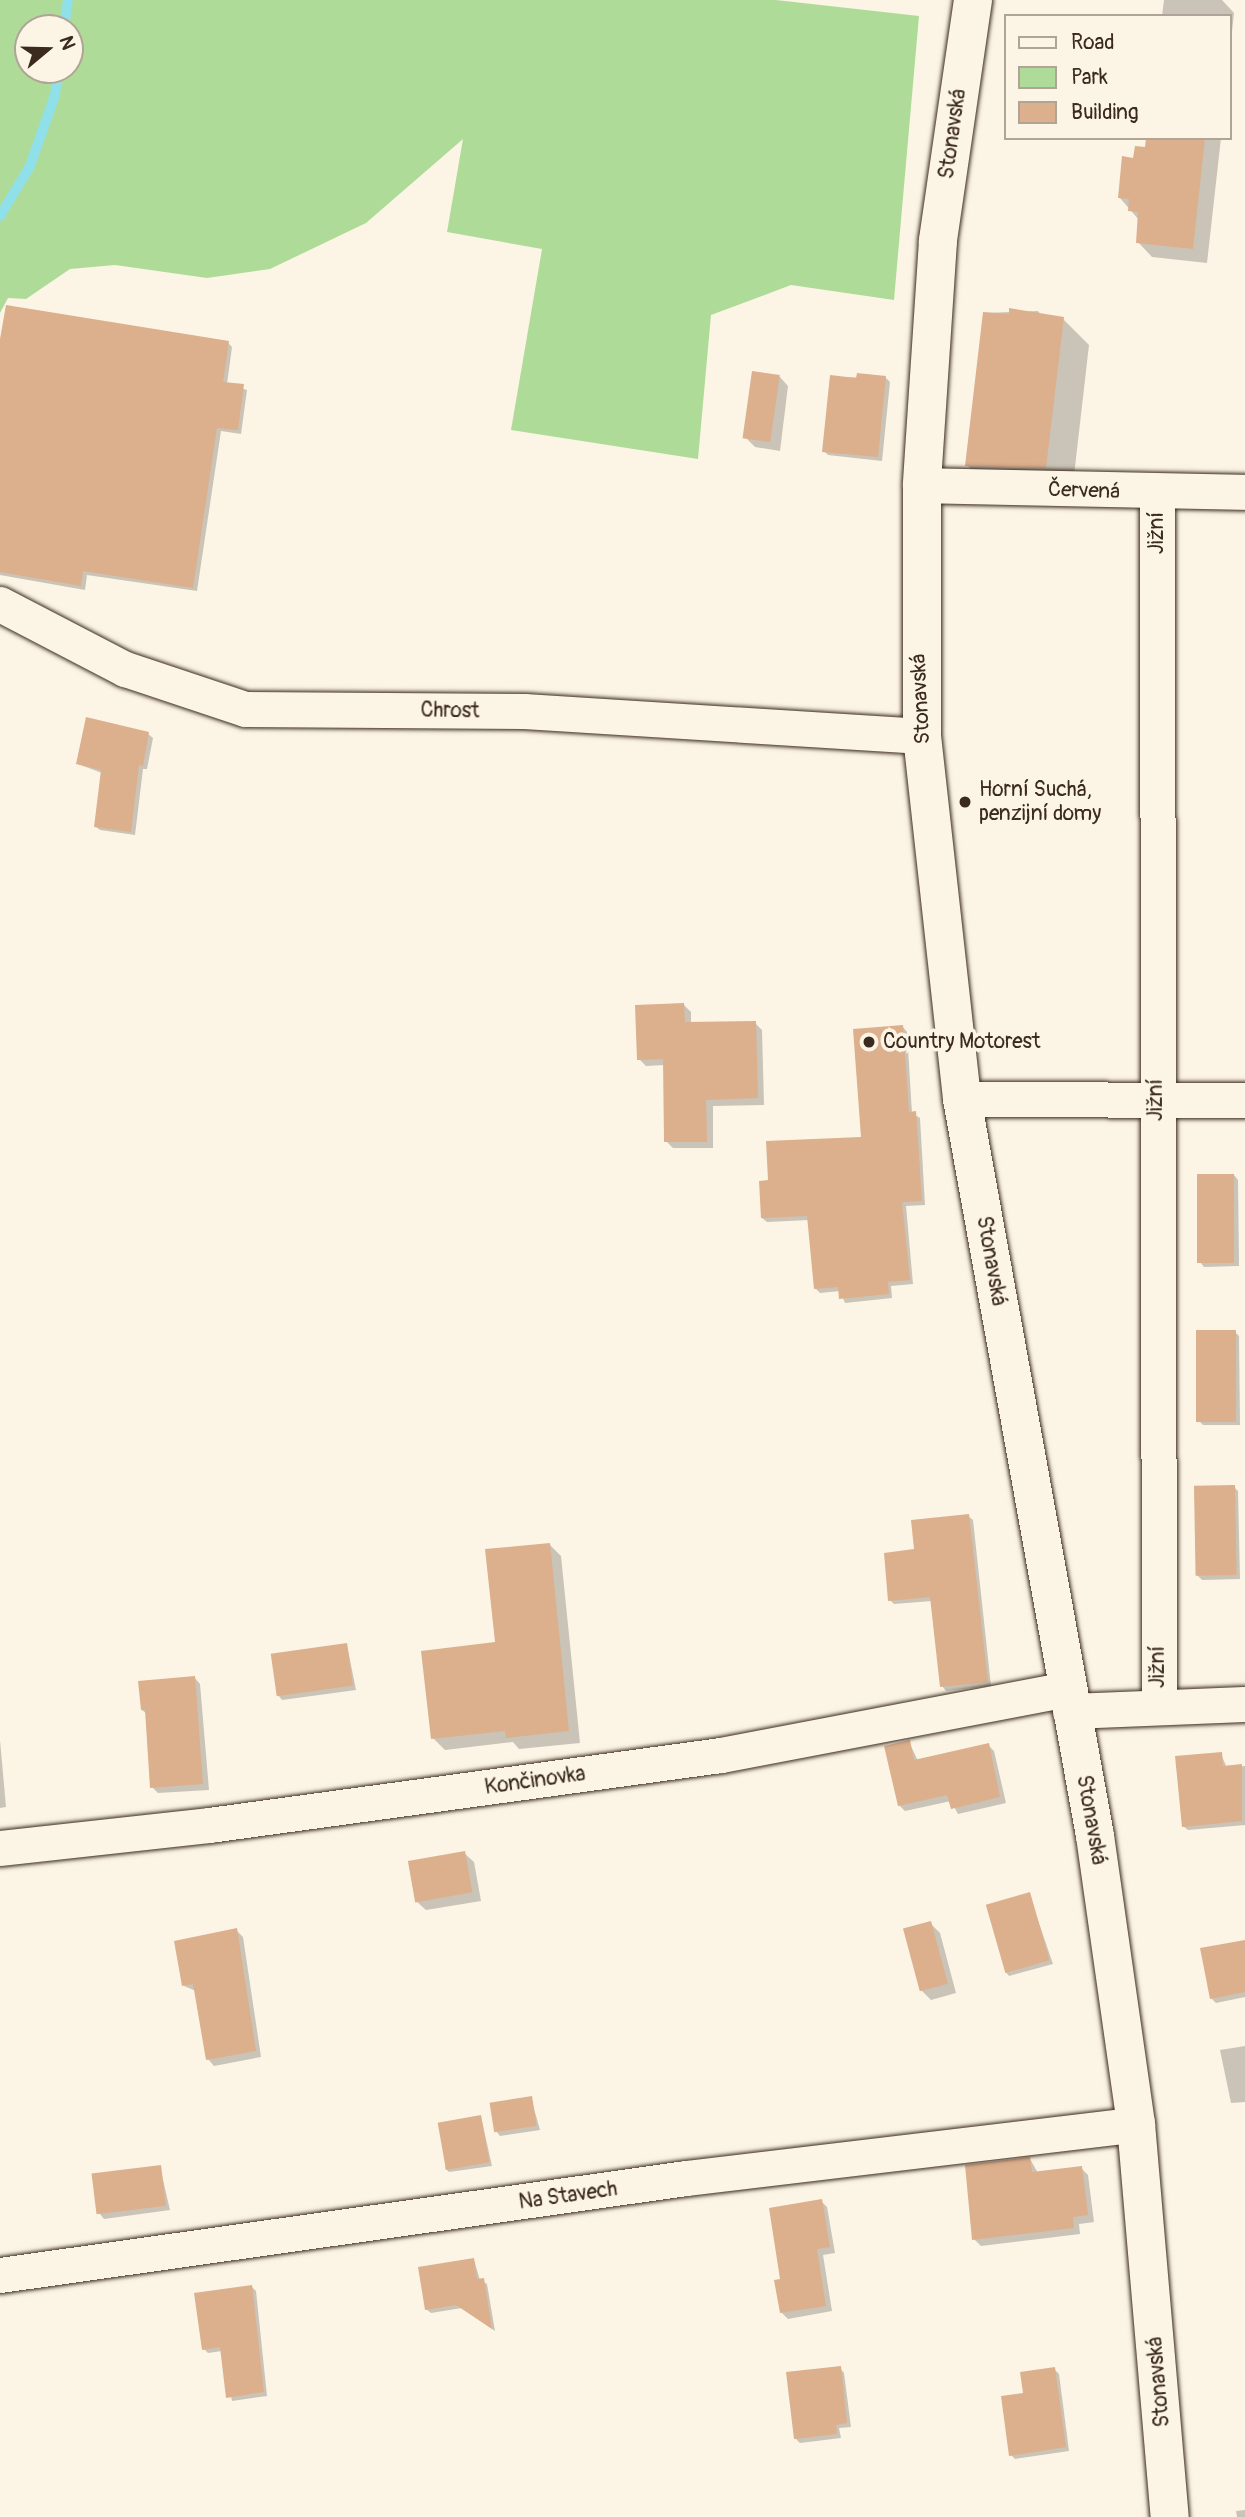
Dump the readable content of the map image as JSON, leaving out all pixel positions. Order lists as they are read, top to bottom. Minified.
{"streets":{"main road":["Stonavská"],"street":["Červená","Jižní","Chrost","Končinovka","Na Stavech"]},"crossings":[["Stonavská","Červená"],["Stonavská","Chrost"],["Stonavská","Končinovka"],["Stonavská","Na Stavech"],["Červená","Jižní"],["Jižní","Končinovka"]],"places":["Horní Suchá, penzijní domy","Country Motorest"],"legend":["Road","Park","Building"],"north":"right"}
